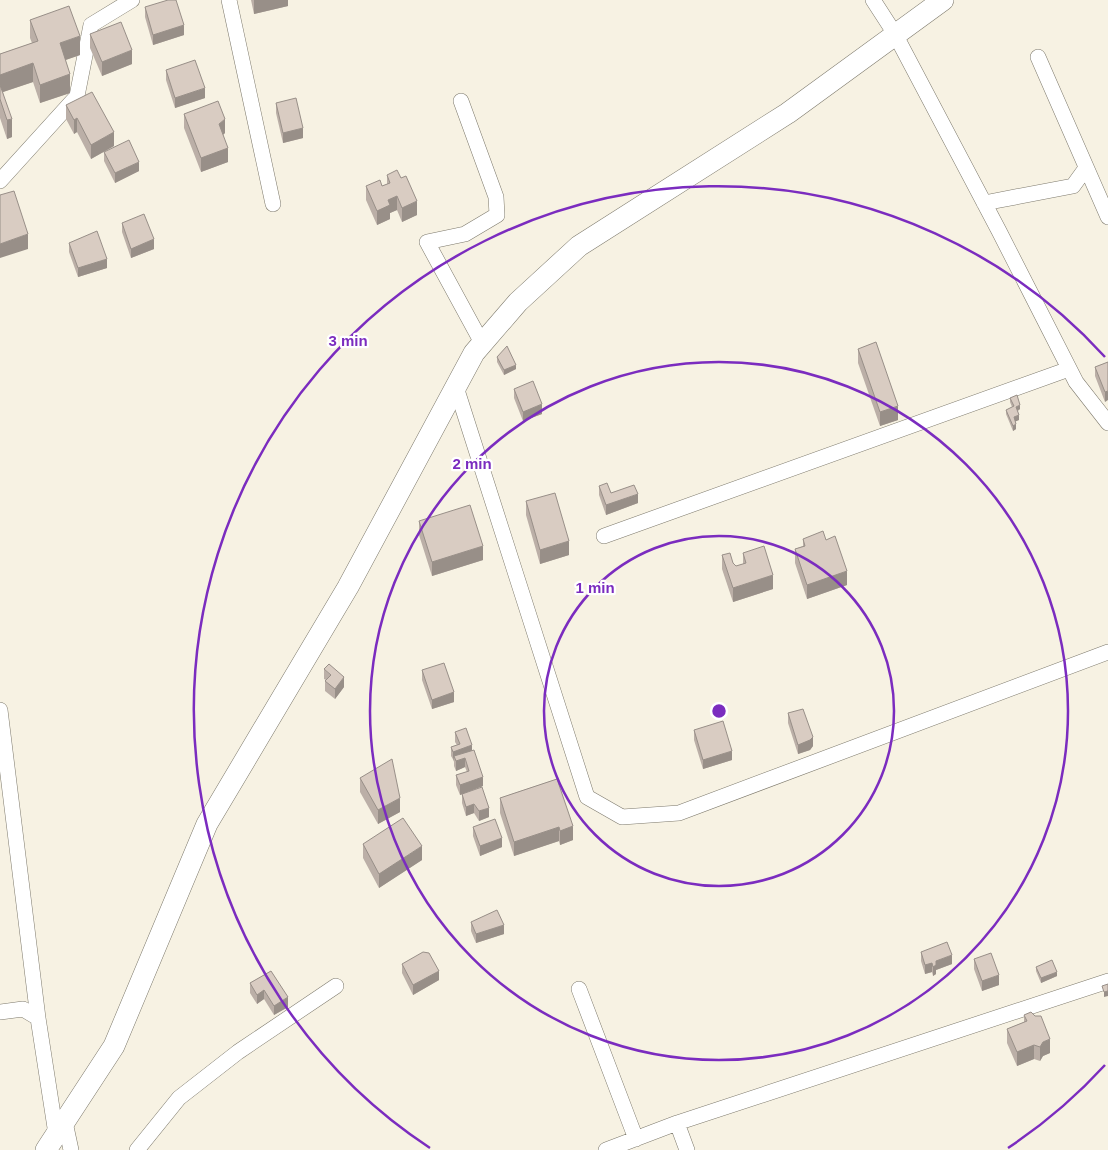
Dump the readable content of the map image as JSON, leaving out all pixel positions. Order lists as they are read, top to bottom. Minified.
{"rings":["3 min","2 min","1 min"]}
